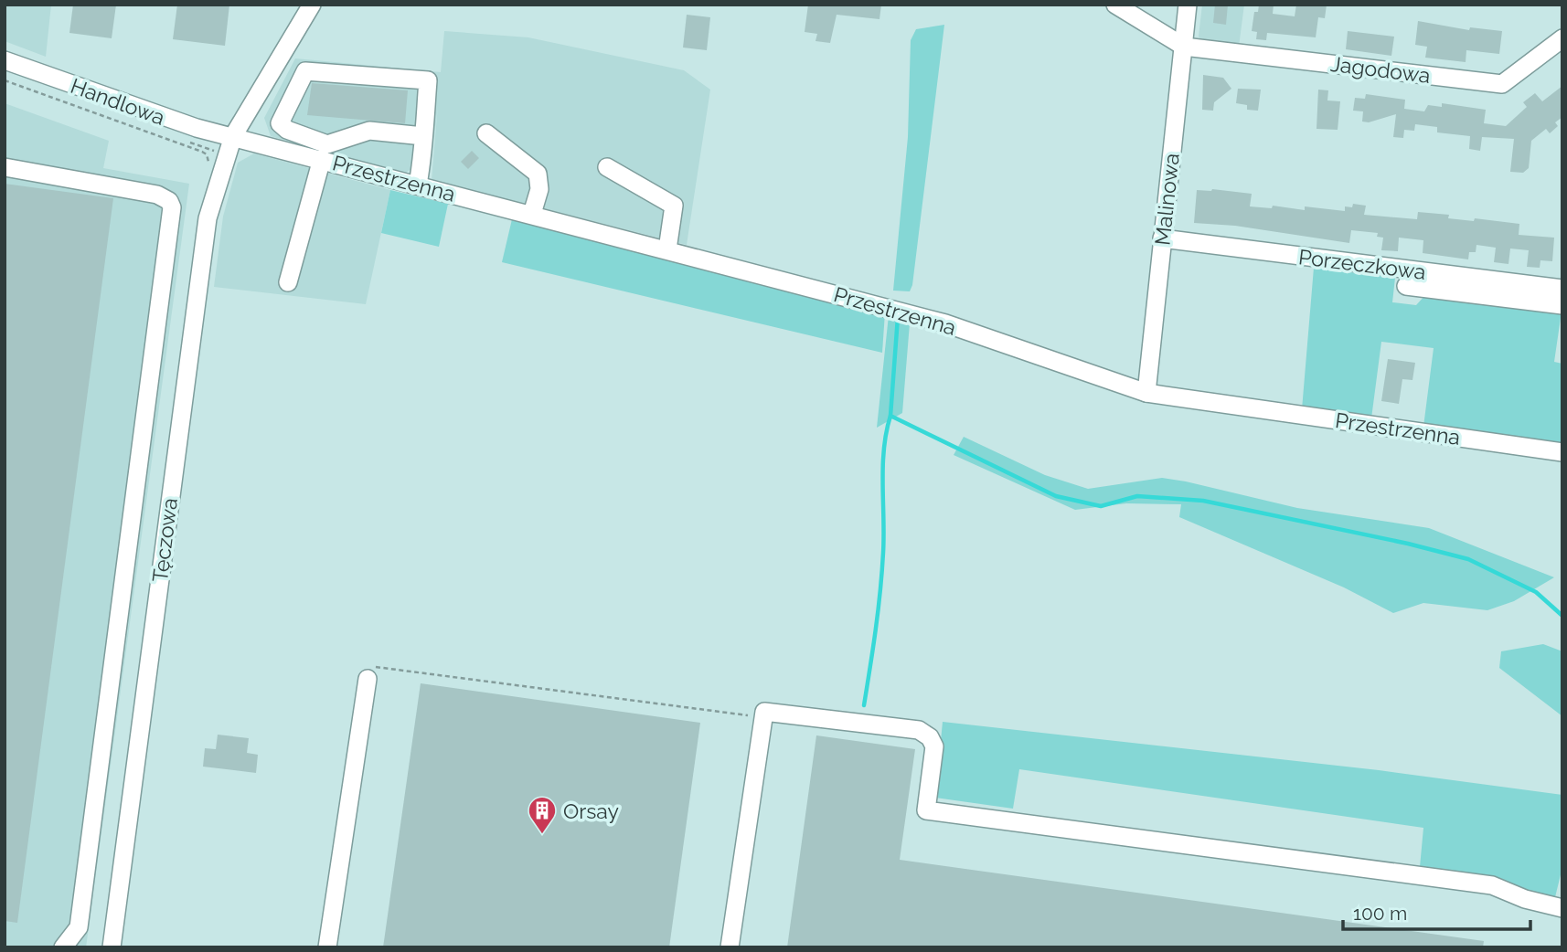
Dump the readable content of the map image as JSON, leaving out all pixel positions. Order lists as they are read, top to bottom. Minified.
{"streets":{"street":["Jagodowa","Handlowa","Przestrzenna","Malinowa","Porzeczkowa","Tęczowa"]},"crossings":[["Jagodowa","Malinowa"],["Handlowa","Przestrzenna"],["Handlowa","Tęczowa"],["Przestrzenna","Malinowa"],["Przestrzenna","Tęczowa"],["Malinowa","Porzeczkowa"]],"places":{"building":["Orsay"]},"scale_bar":"100 m"}
